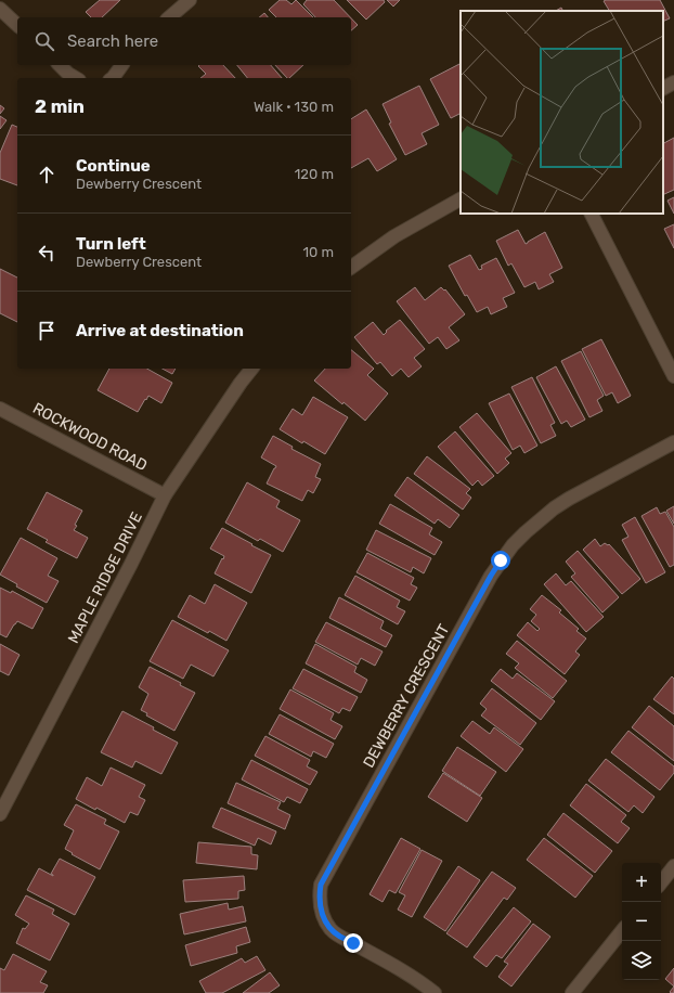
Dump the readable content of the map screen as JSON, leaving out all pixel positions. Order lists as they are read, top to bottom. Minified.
{"streets":{"street":["ROCKWOOD ROAD","MAPLE RIDGE DRIVE","DEWBERRY CRESCENT"]},"crossings":[["ROCKWOOD ROAD","MAPLE RIDGE DRIVE"]],"page":{"search":"Search here","heading":["2 min","Walk · 130 m"],"list":[["Continue","Dewberry Crescent","120 m"],["Turn left","Dewberry Crescent","10 m"],"Arrive at destination"],"map_buttons":["+","−"]}}
